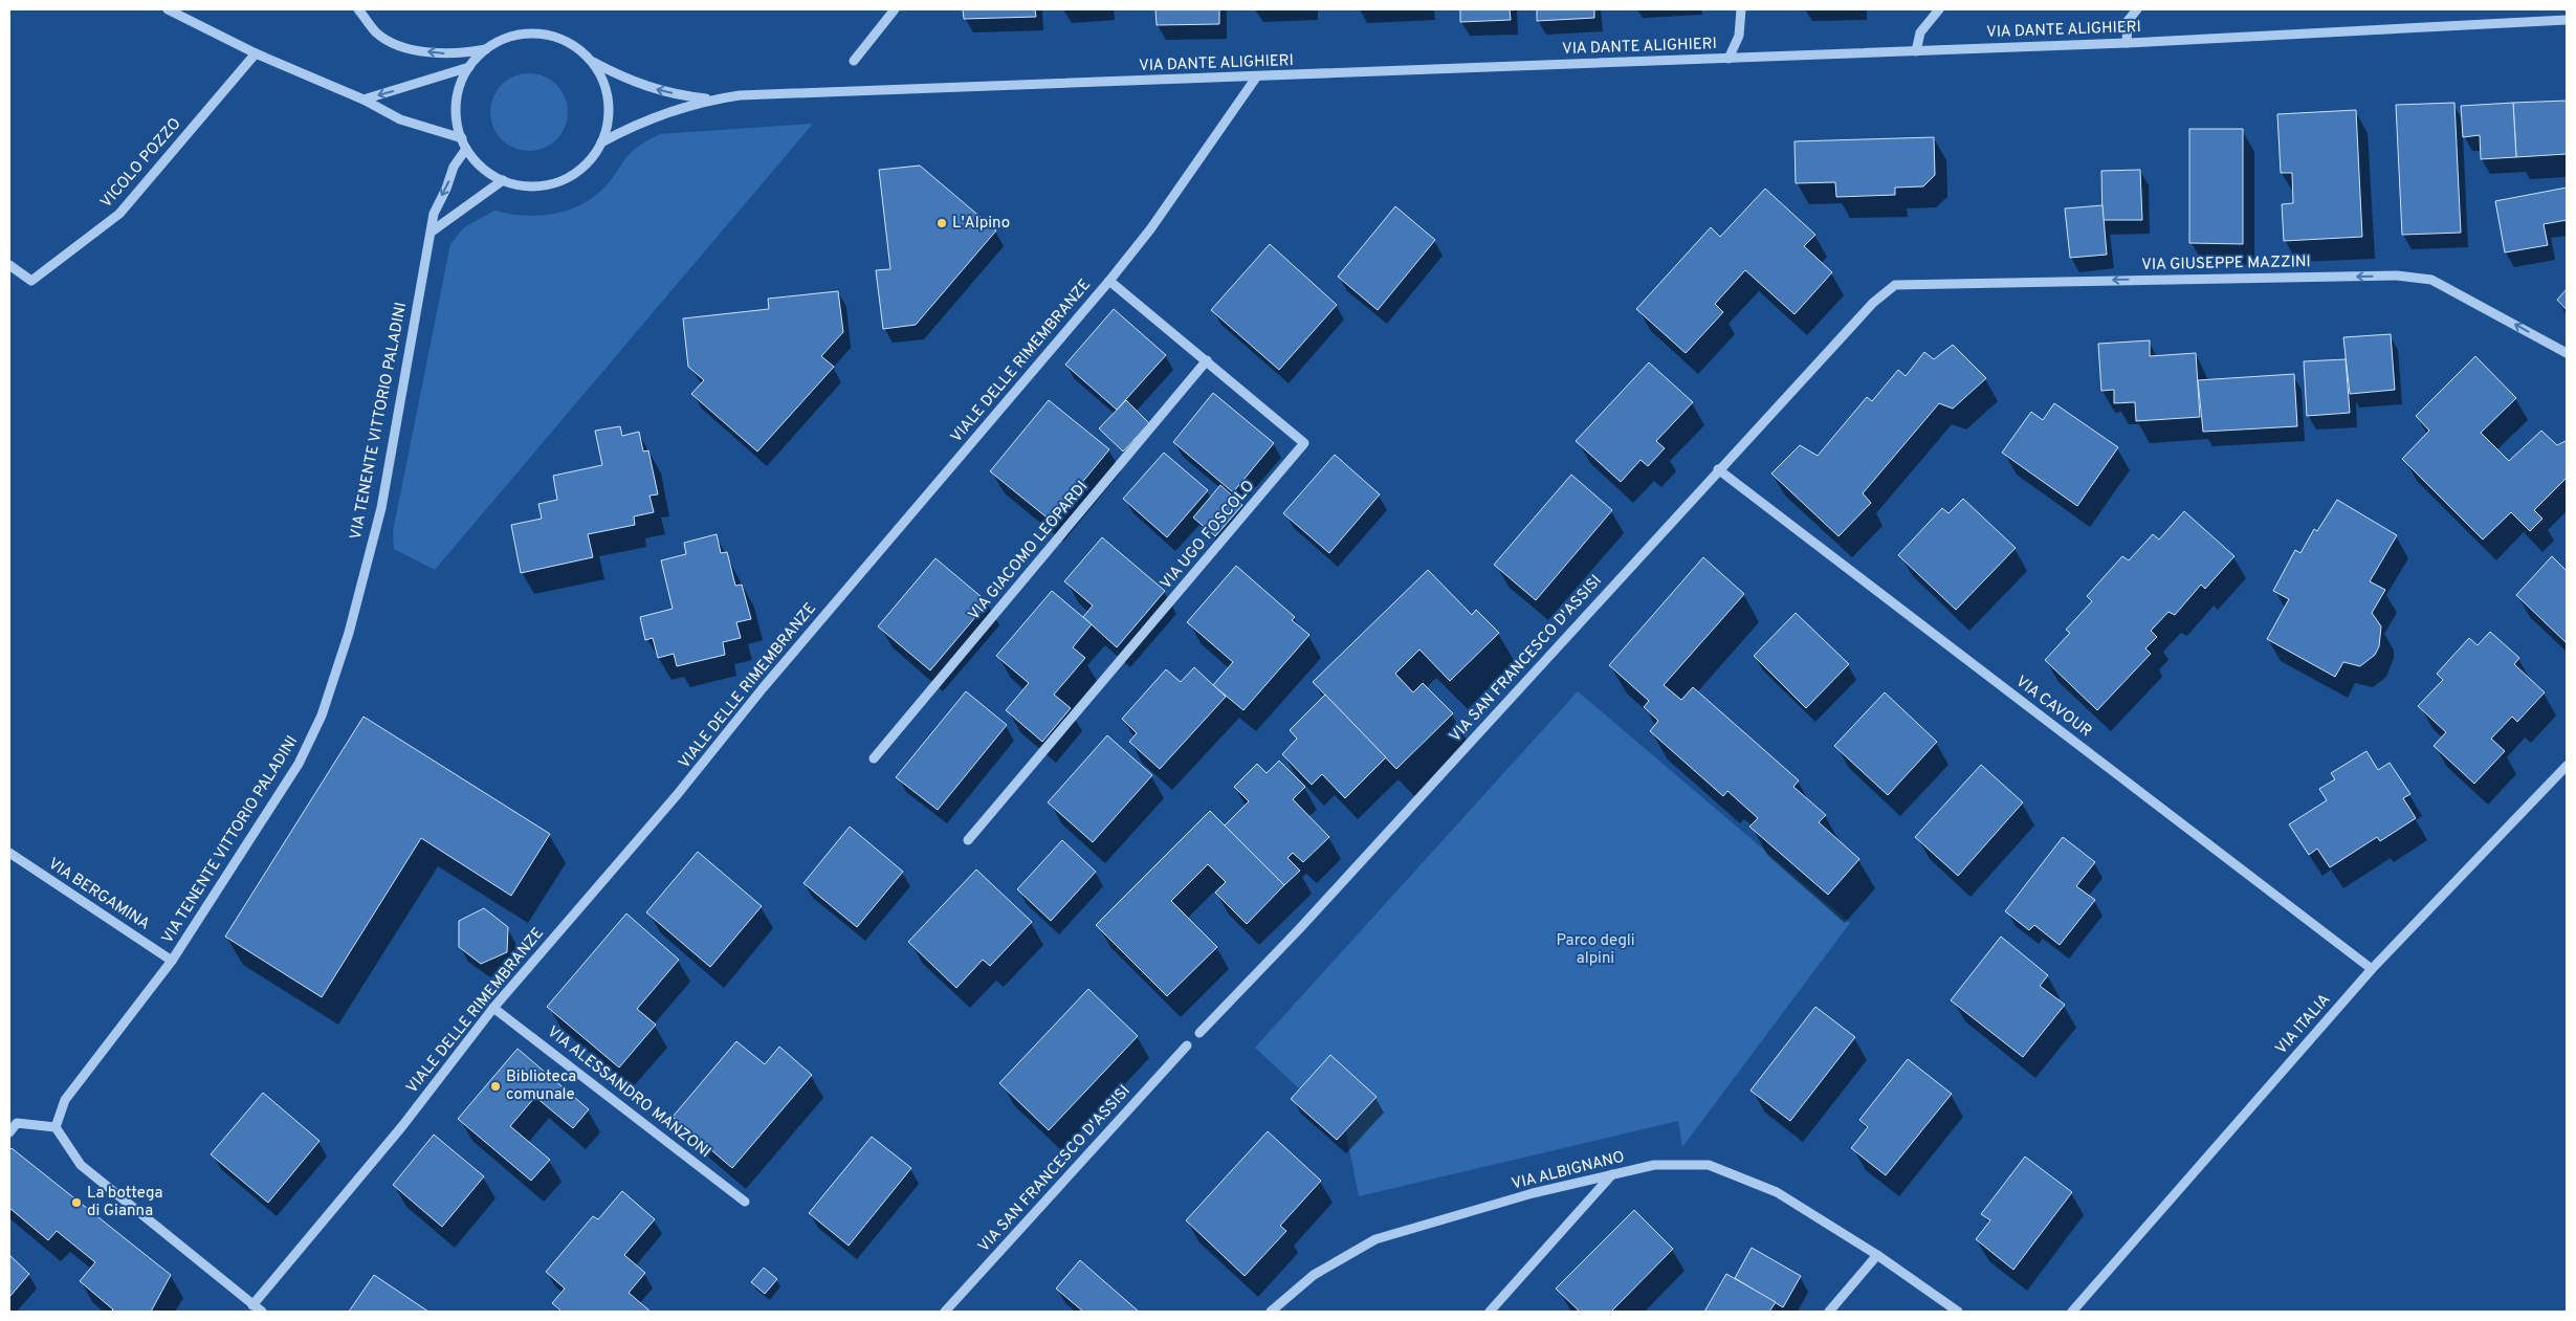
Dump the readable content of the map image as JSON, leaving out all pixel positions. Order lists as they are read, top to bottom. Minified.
{"streets":{"street":["VIA DANTE ALIGHIERI","VICOLO POZZO","VIA GIUSEPPE MAZZINI","VIALE DELLE RIMEMBRANZE","VIA TENENTE VITTORIO PALADINI","VIA UGO FOSCOLO","VIA GIACOMO LEOPARDI","VIA SAN FRANCESCO D'ASSISI","VIA CAVOUR","VIA BERGAMINA","VIA ITALIA","VIA ALESSANDRO MANZONI","VIA ALBIGNANO"]},"crossings":[["VIA DANTE ALIGHIERI","VIALE DELLE RIMEMBRANZE"],["VIA DANTE ALIGHIERI","VIA TENENTE VITTORIO PALADINI"],["VIA GIUSEPPE MAZZINI","VIA SAN FRANCESCO D'ASSISI"],["VIALE DELLE RIMEMBRANZE","VIA UGO FOSCOLO"],["VIALE DELLE RIMEMBRANZE","VIA ALESSANDRO MANZONI"],["VIA TENENTE VITTORIO PALADINI","VIA BERGAMINA"],["VIA UGO FOSCOLO","VIA GIACOMO LEOPARDI"],["VIA SAN FRANCESCO D'ASSISI","VIA CAVOUR"],["VIA CAVOUR","VIA ITALIA"]],"one_way":["VIA GIUSEPPE MAZZINI"],"parks":["Parco degli alpini"],"places":["L'Alpino","Biblioteca comunale","La bottega di Gianna"]}
